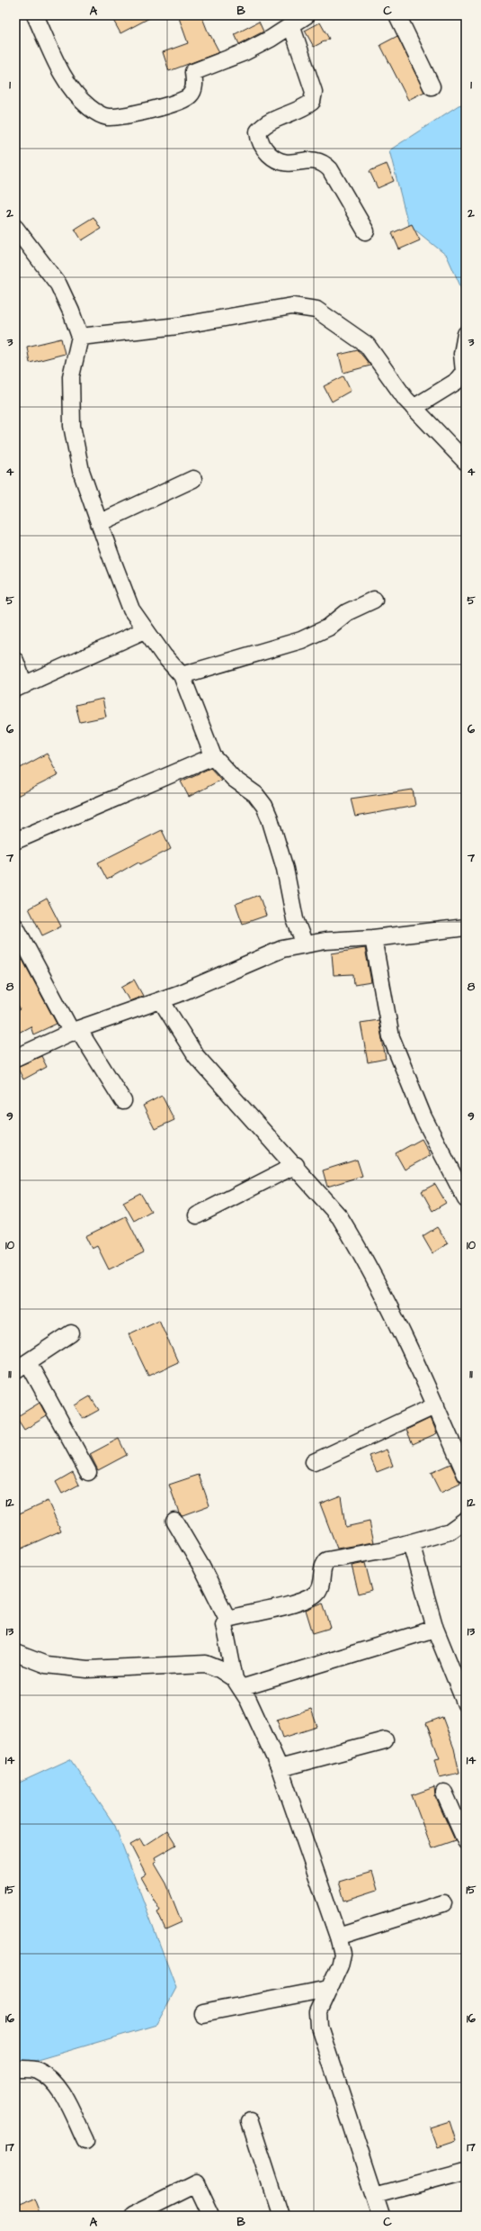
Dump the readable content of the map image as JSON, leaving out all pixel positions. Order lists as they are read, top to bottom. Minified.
{"grid":{"columns":["A","B","C"],"rows":["1","2","3","4","5","6","7","8","9","10","11","12","13","14","15","16","17"]}}
